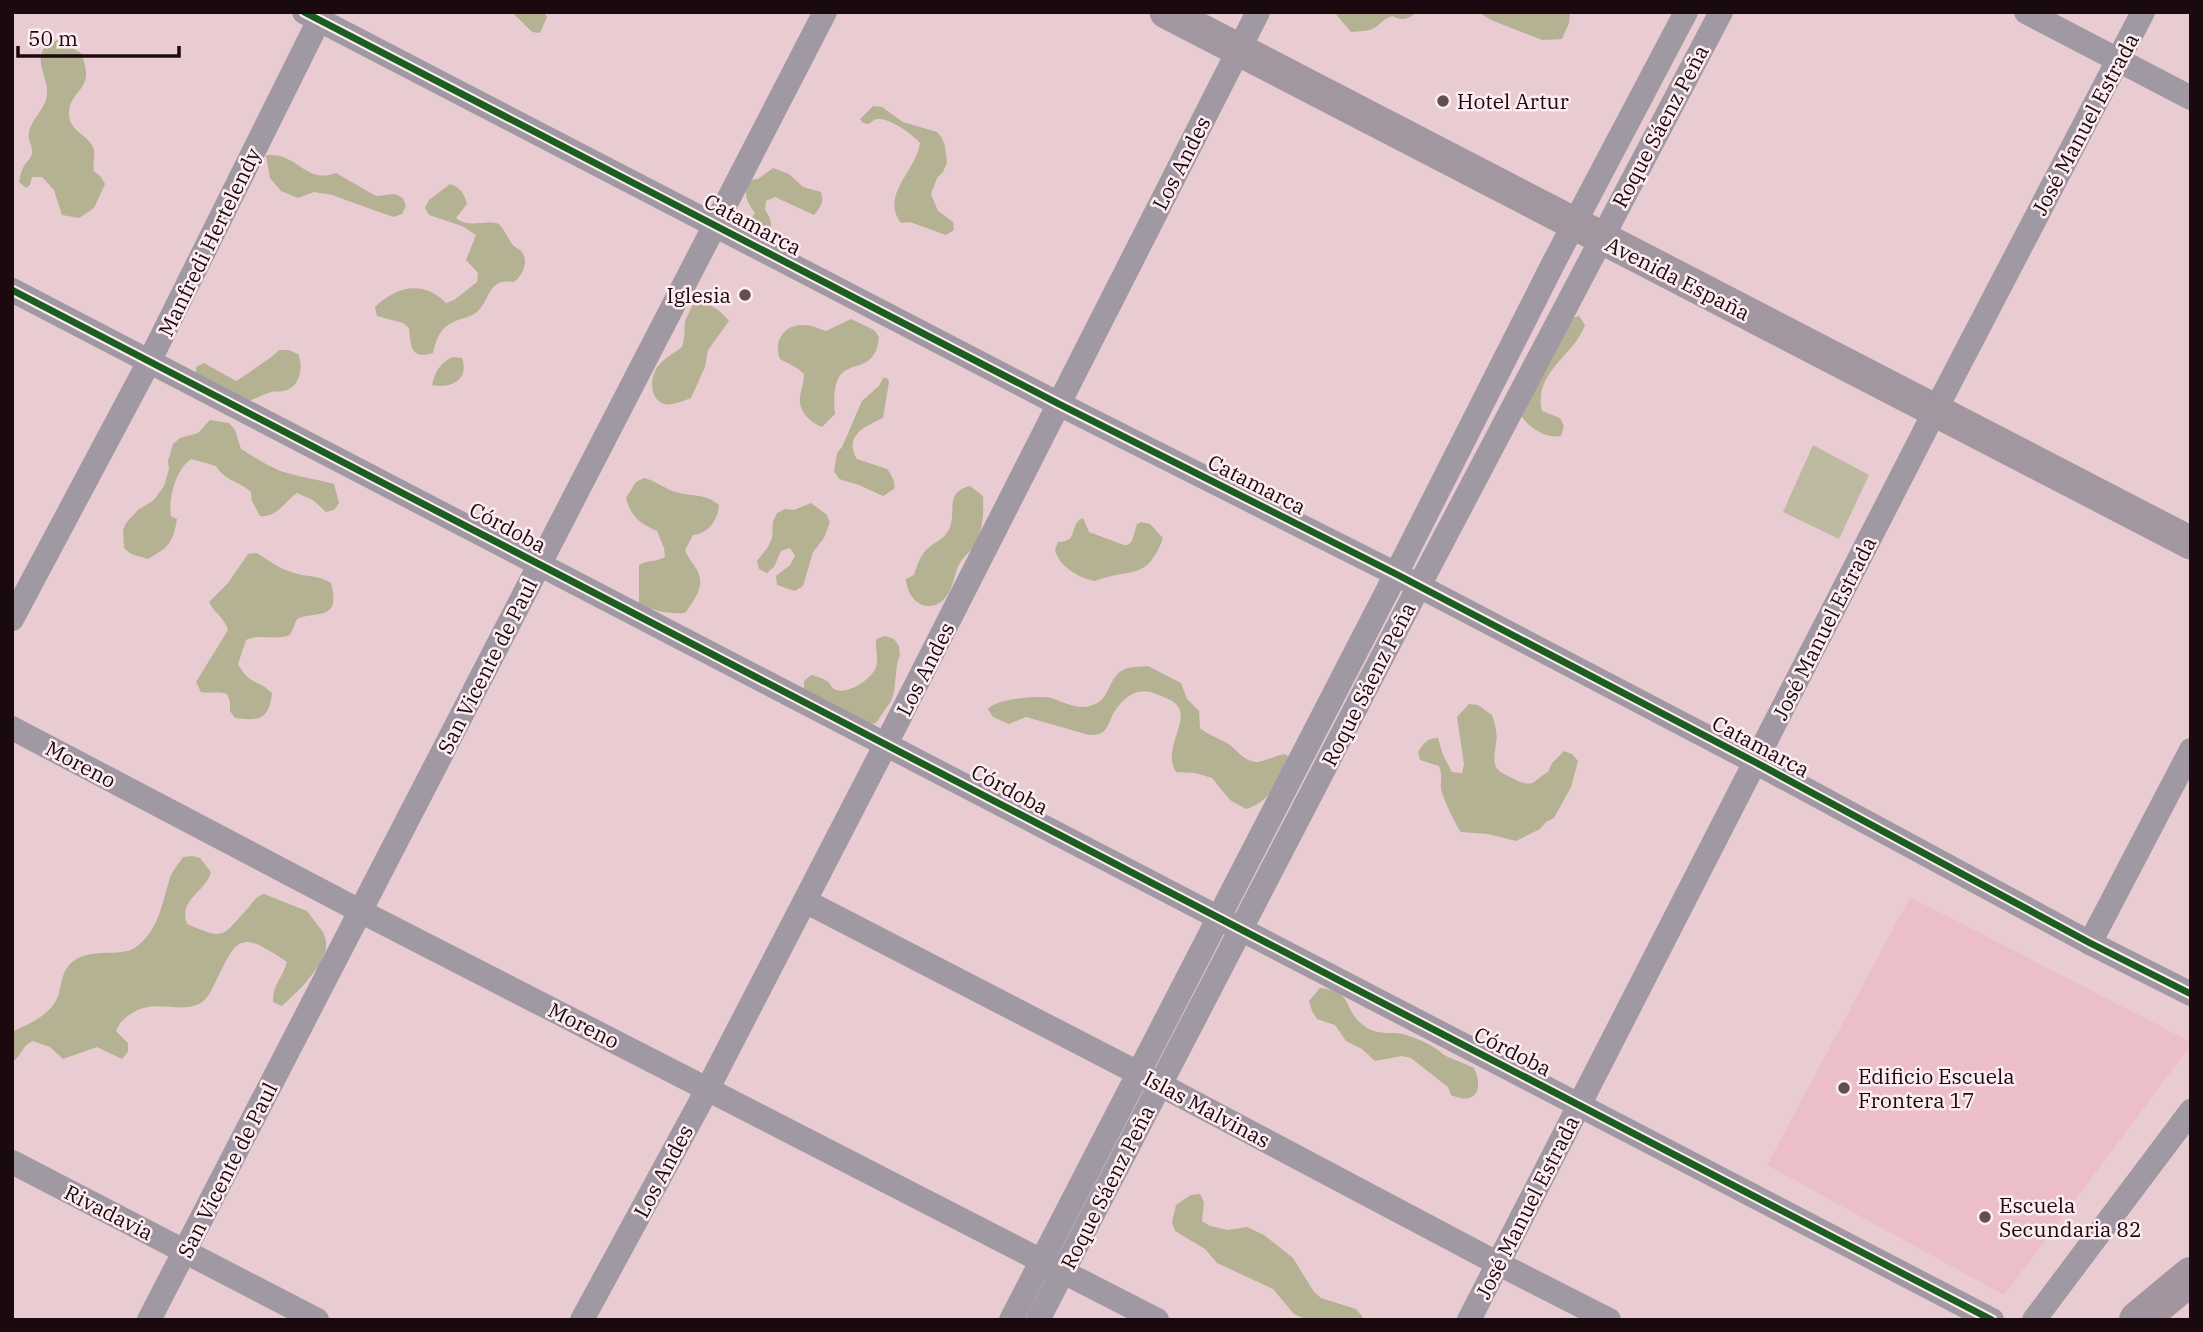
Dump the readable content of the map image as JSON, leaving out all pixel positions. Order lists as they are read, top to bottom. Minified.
{"streets":{"main road":["Avenida España"],"street":["José Manuel Estrada","Roque Sáenz Peña","Los Andes","Catamarca","Manfredi Hertelendy","Córdoba","San Vicente de Paul","Moreno","Islas Malvinas","Rivadavia"]},"crossings":[["José Manuel Estrada","Catamarca"],["José Manuel Estrada","Avenida España"],["José Manuel Estrada","Córdoba"],["José Manuel Estrada","Islas Malvinas"],["Roque Sáenz Peña","Catamarca"],["Roque Sáenz Peña","Avenida España"],["Roque Sáenz Peña","Córdoba"],["Roque Sáenz Peña","Moreno"],["Roque Sáenz Peña","Islas Malvinas"],["Los Andes","Catamarca"],["Los Andes","Avenida España"],["Los Andes","Córdoba"],["Los Andes","Moreno"],["Los Andes","Islas Malvinas"],["Catamarca","Manfredi Hertelendy"],["Catamarca","San Vicente de Paul"],["Manfredi Hertelendy","Córdoba"],["Córdoba","San Vicente de Paul"],["San Vicente de Paul","Moreno"],["San Vicente de Paul","Rivadavia"]],"places":["Hotel Artur","Iglesia","Edificio Escuela Frontera 17","Escuela Secundaria 82"],"scale_bar":"50 m"}
